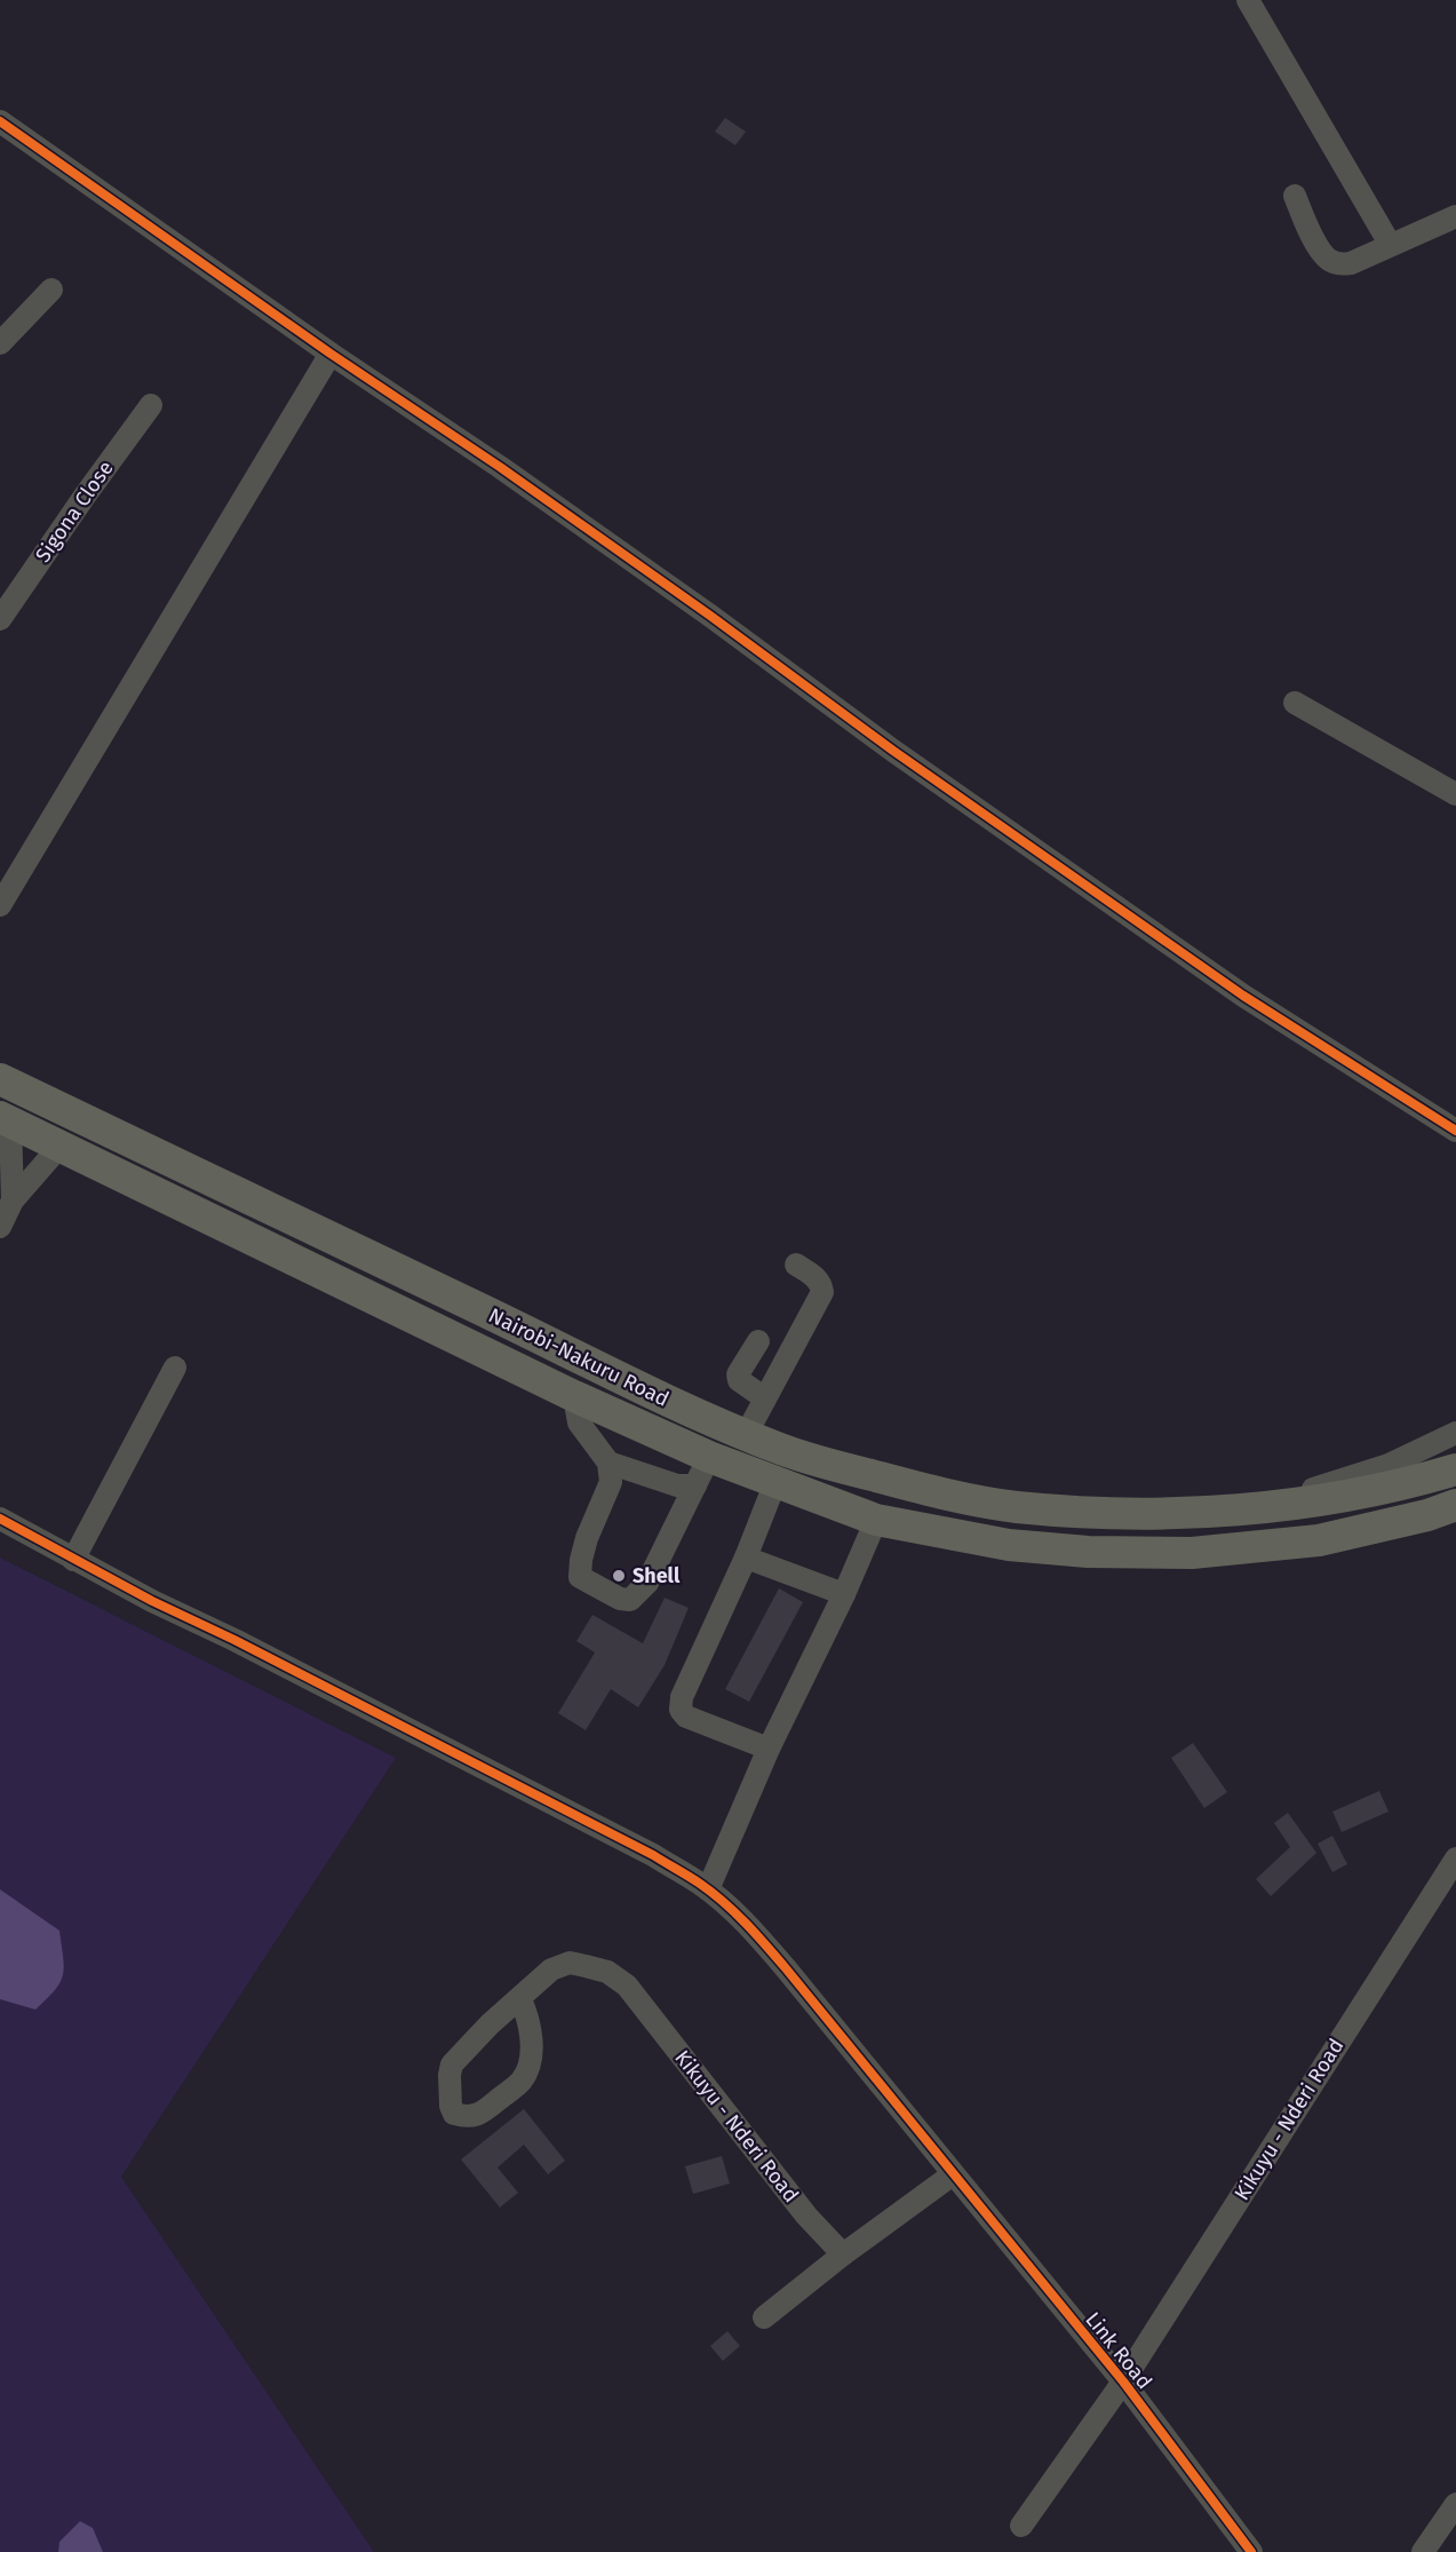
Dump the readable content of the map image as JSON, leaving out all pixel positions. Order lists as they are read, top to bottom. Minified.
{"streets":{"highway":["Nairobi-Nakuru Road"],"street":["Sigona Close","Kikuyu - Nderi Road","Link Road"]},"crossings":[["Kikuyu - Nderi Road","Link Road"]],"places":["Shell"]}
